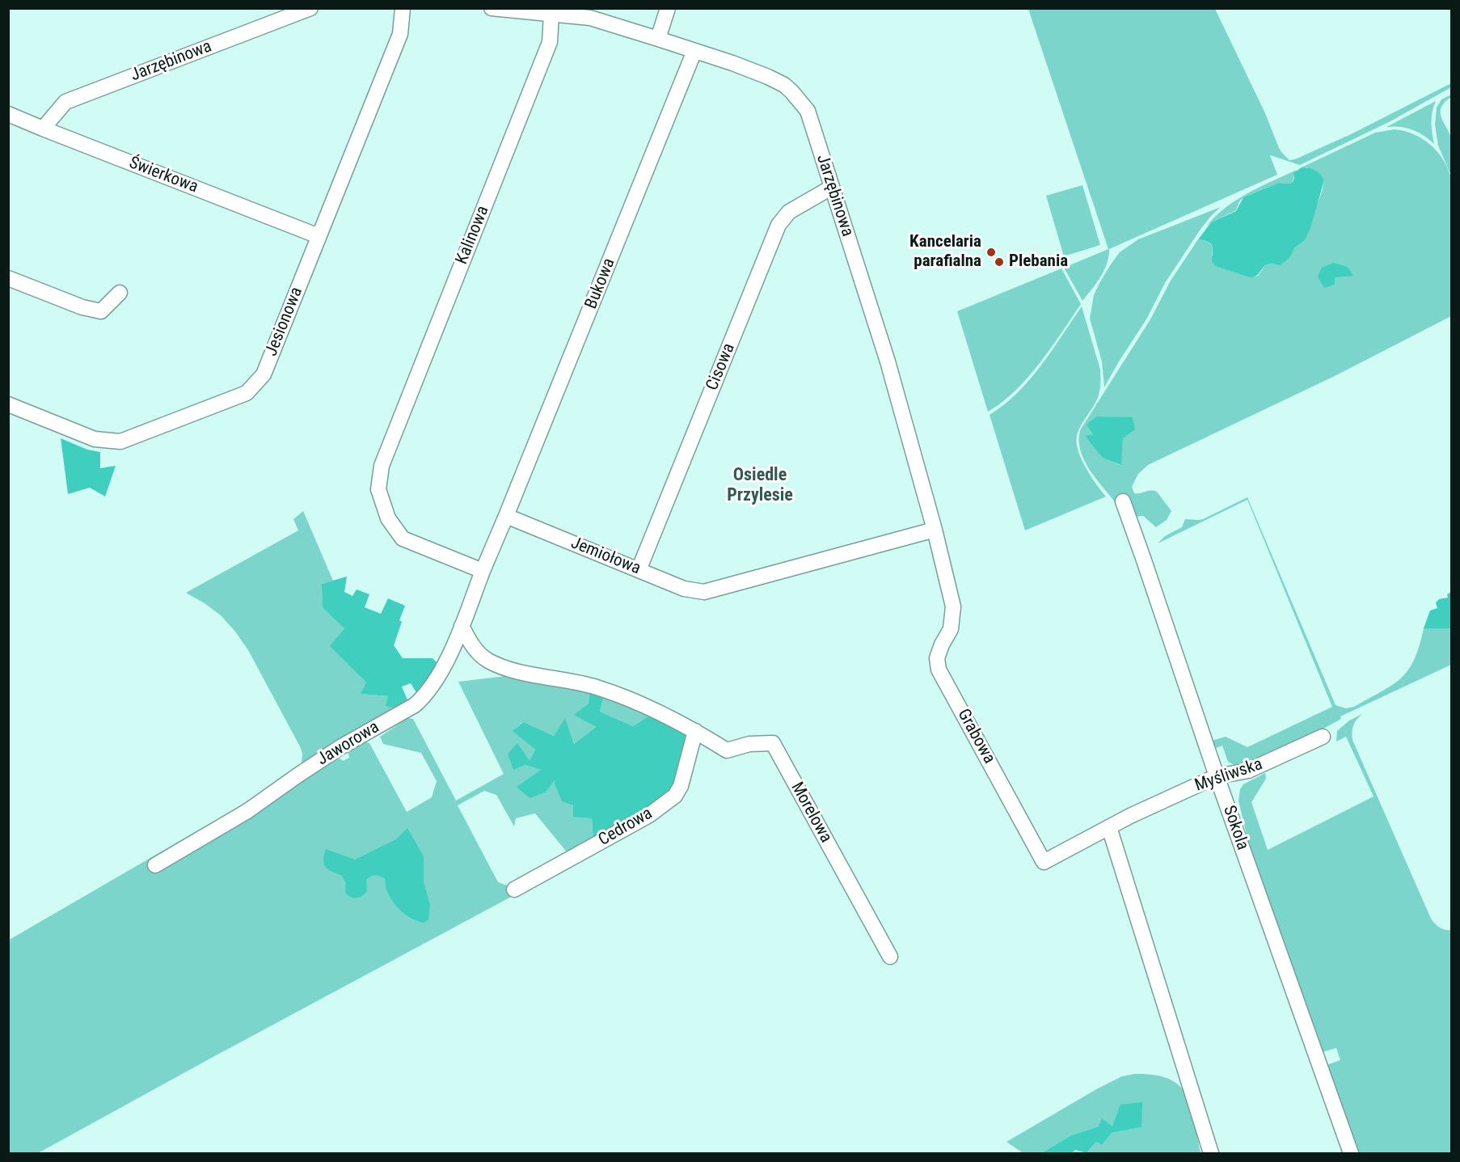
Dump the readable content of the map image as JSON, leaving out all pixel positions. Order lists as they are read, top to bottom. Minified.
{"streets":{"street":["Jarzębinowa","Świerkowa","Kalinowa","Bukowa","Jesionowa","Cisowa","Jemiołowa","Grabowa","Jaworowa","Myśliwska","Morelowa","Cedrowa","Sokola"]},"crossings":[["Jarzębinowa","Świerkowa"],["Jarzębinowa","Kalinowa"],["Jarzębinowa","Bukowa"],["Jarzębinowa","Cisowa"],["Jarzębinowa","Jemiołowa"],["Jarzębinowa","Grabowa"],["Świerkowa","Jesionowa"],["Kalinowa","Jaworowa"],["Bukowa","Jemiołowa"],["Cisowa","Jemiołowa"],["Grabowa","Myśliwska"],["Myśliwska","Sokola"],["Morelowa","Cedrowa"]],"districts":["Osiedle Przylesie"],"places":["Kancelaria parafialna","Plebania"]}
